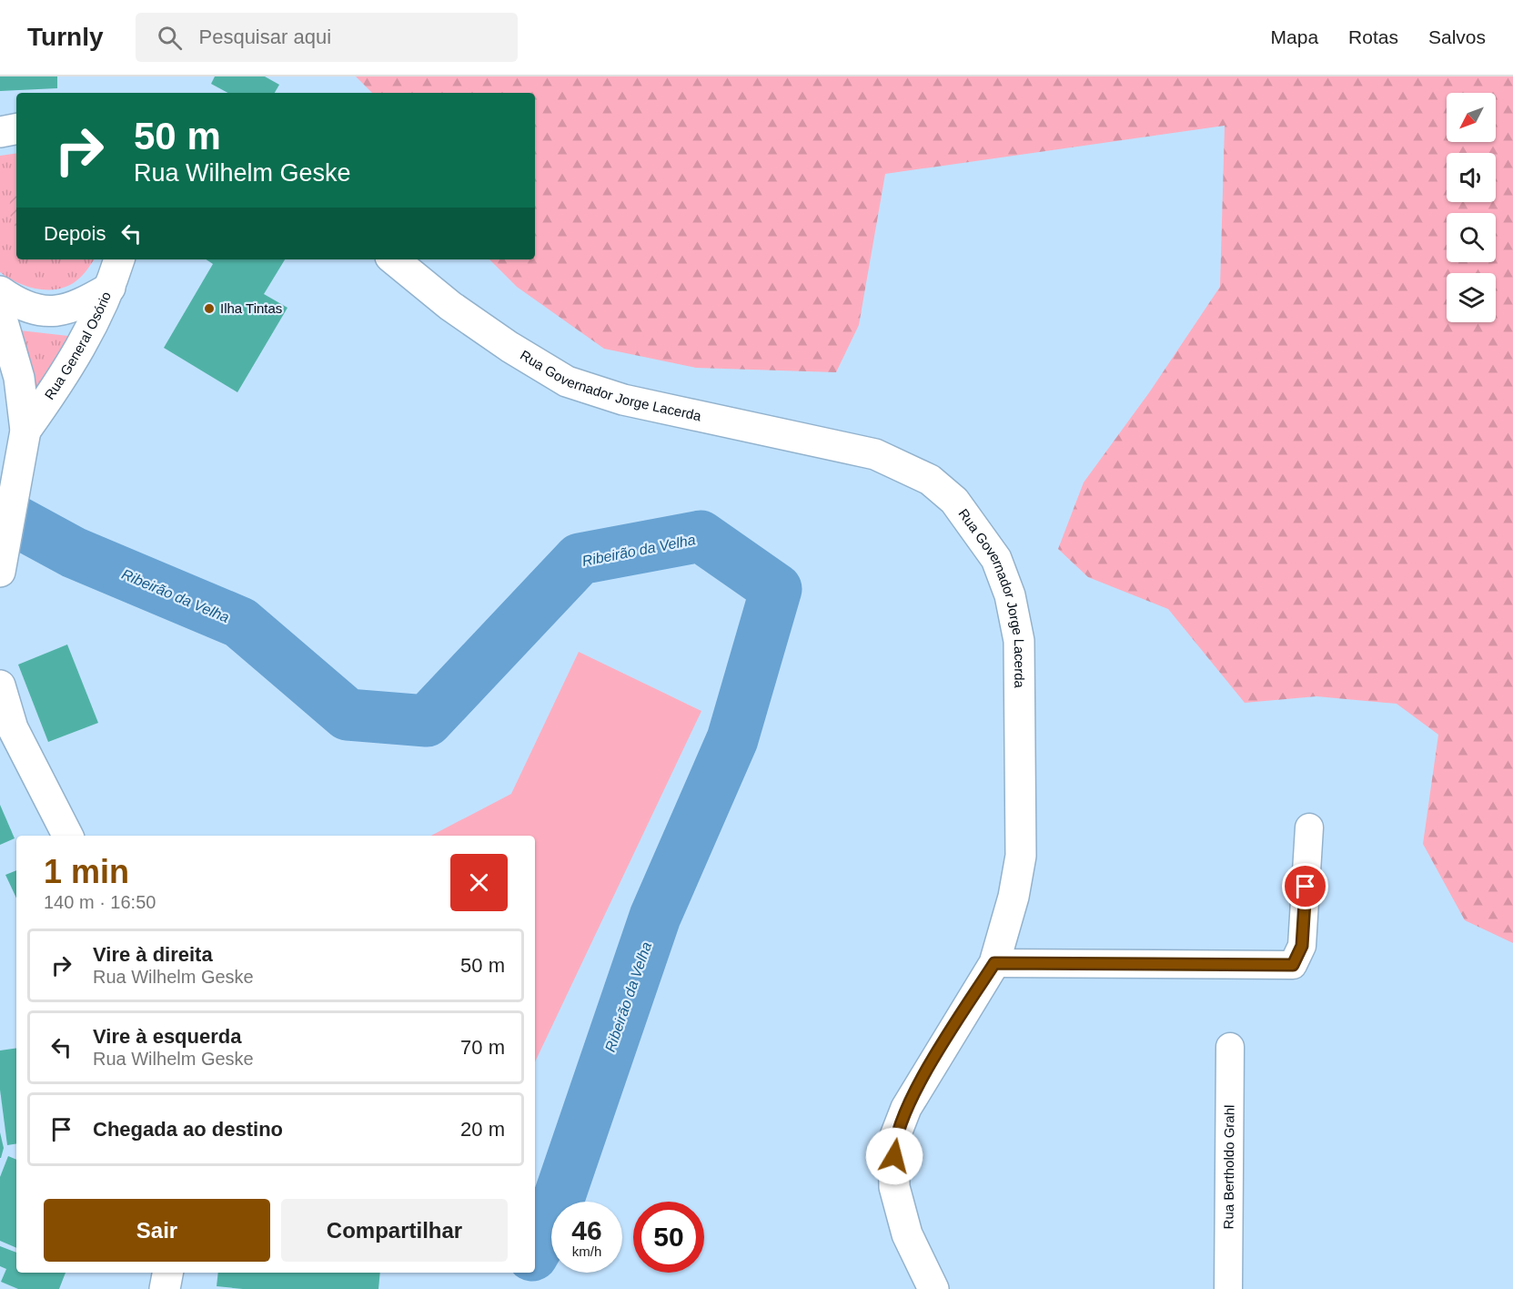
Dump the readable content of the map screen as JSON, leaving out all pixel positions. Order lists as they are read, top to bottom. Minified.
{"streets":{"main road":["Rua General Osório","Rua Governador Jorge Lacerda"],"street":["Rua Bertholdo Grahl"]},"water":["Ribeirão da Velha"],"places":["Ilha Tintas"],"north":"bottom left","page":{"header":"Turnly","search":"Pesquisar aqui","nav":["Mapa","Rotas","Salvos"],"turn":["50 m","Rua Wilhelm Geske"],"then":"Depois","heading":["1 min","140 m · 16:50"],"list":[{"name":"Vire à direita","note":"Rua Wilhelm Geske","value":"50 m"},{"name":"Vire à esquerda","note":"Rua Wilhelm Geske","value":"70 m"},{"name":"Chegada ao destino","value":"20 m"}],"buttons":["Sair","Compartilhar"],"speed":"46 km/h","limit":"50"}}
